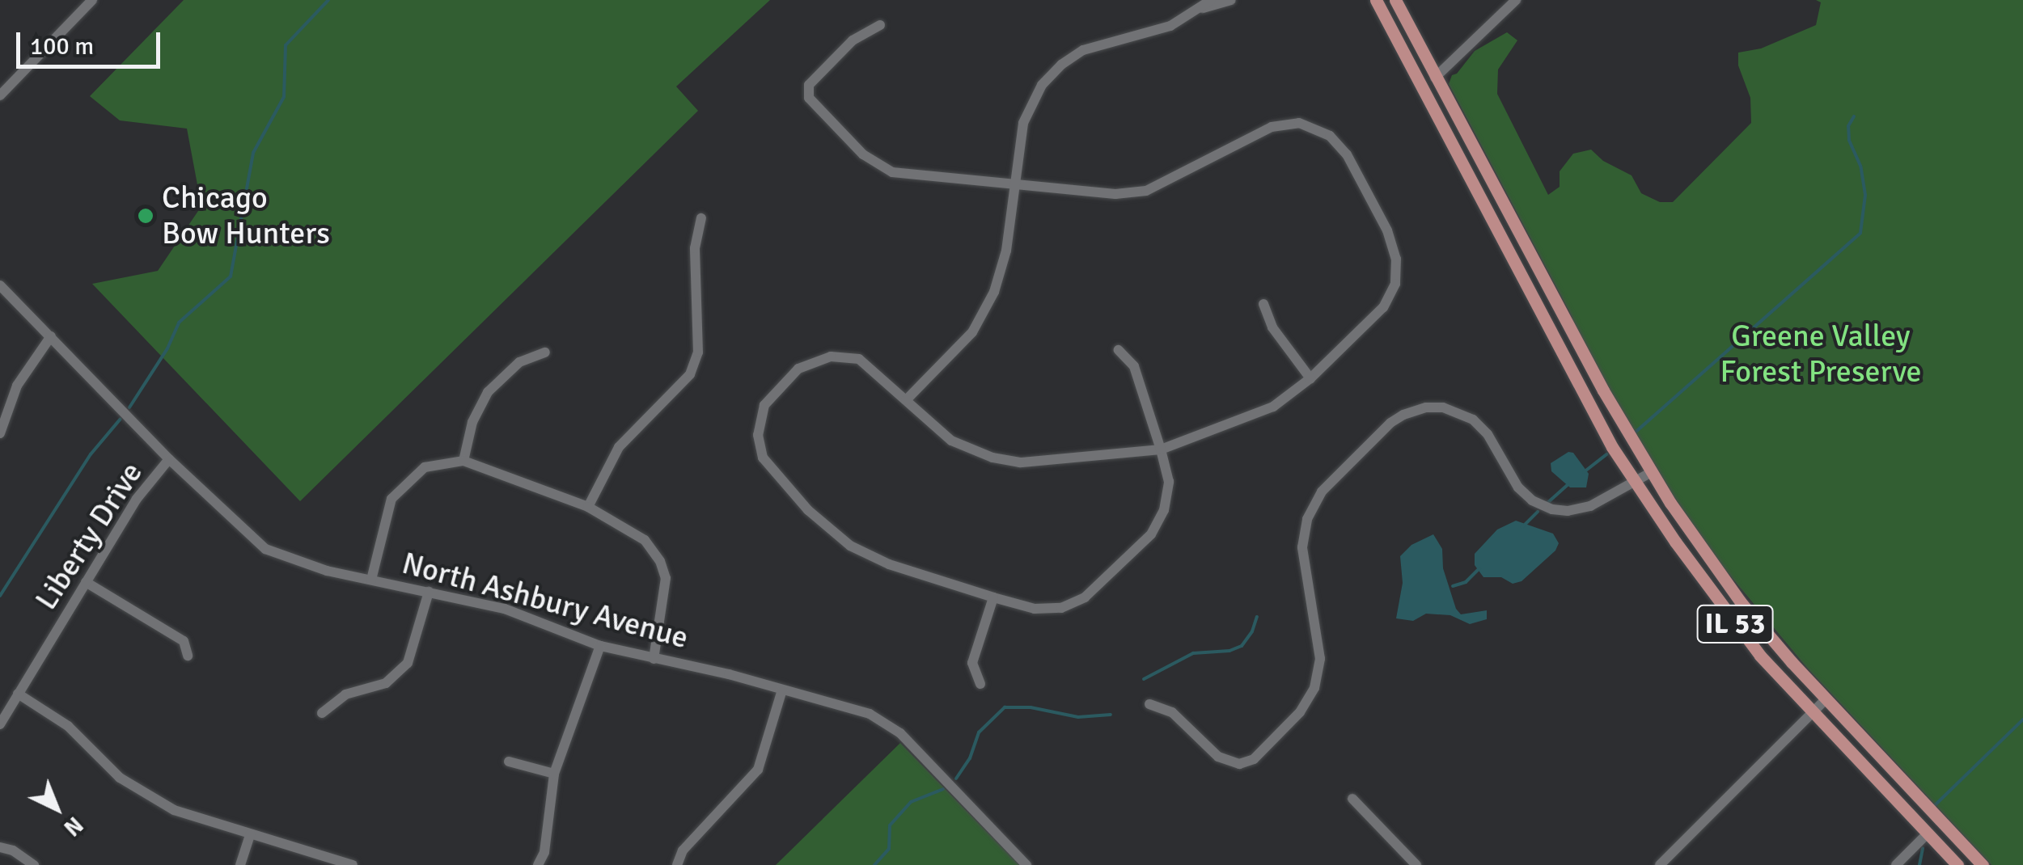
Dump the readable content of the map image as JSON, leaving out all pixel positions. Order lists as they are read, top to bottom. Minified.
{"streets":{"main road":["IL 53"],"street":["Liberty Drive","North Ashbury Avenue"]},"crossings":[["Liberty Drive","North Ashbury Avenue"]],"parks":["Greene Valley Forest Preserve"],"places":["Chicago Bow Hunters"],"scale_bar":"100 m","north":"bottom right"}
